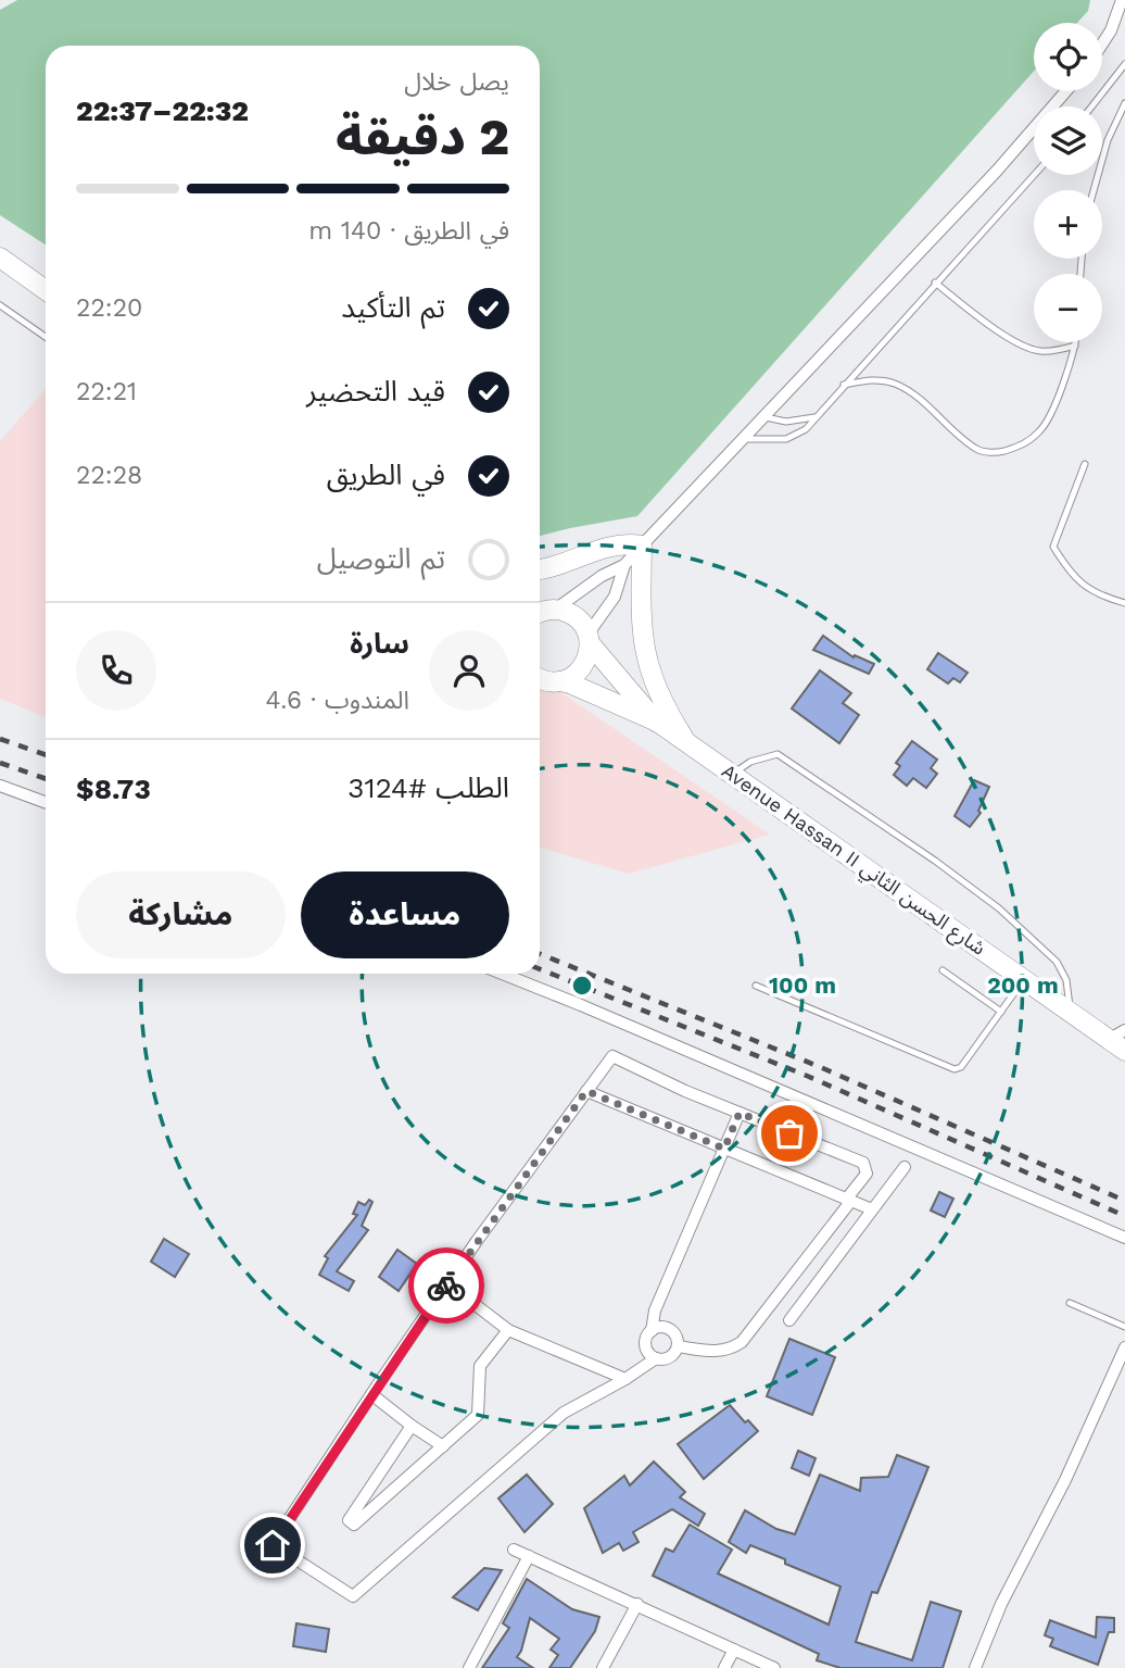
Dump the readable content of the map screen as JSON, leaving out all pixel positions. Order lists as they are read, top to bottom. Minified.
{"streets":{"main road":["Avenue Hassan II شارع الحسن الثاني"]},"page":{"map_buttons":["+","−"],"heading":["2 دقيقة","يصل خلال","22:32–22:37"],"panel":["سارة","المندوب · 4.6","الطلب #3124","$8.73"],"bar":"في الطريق · 140 m","list":[["تم التأكيد","22:20"],["قيد التحضير","22:21"],["في الطريق","22:28"],"تم التوصيل"],"buttons":["مساعدة","مشاركة"]},"rings":["100 m","200 m"]}
